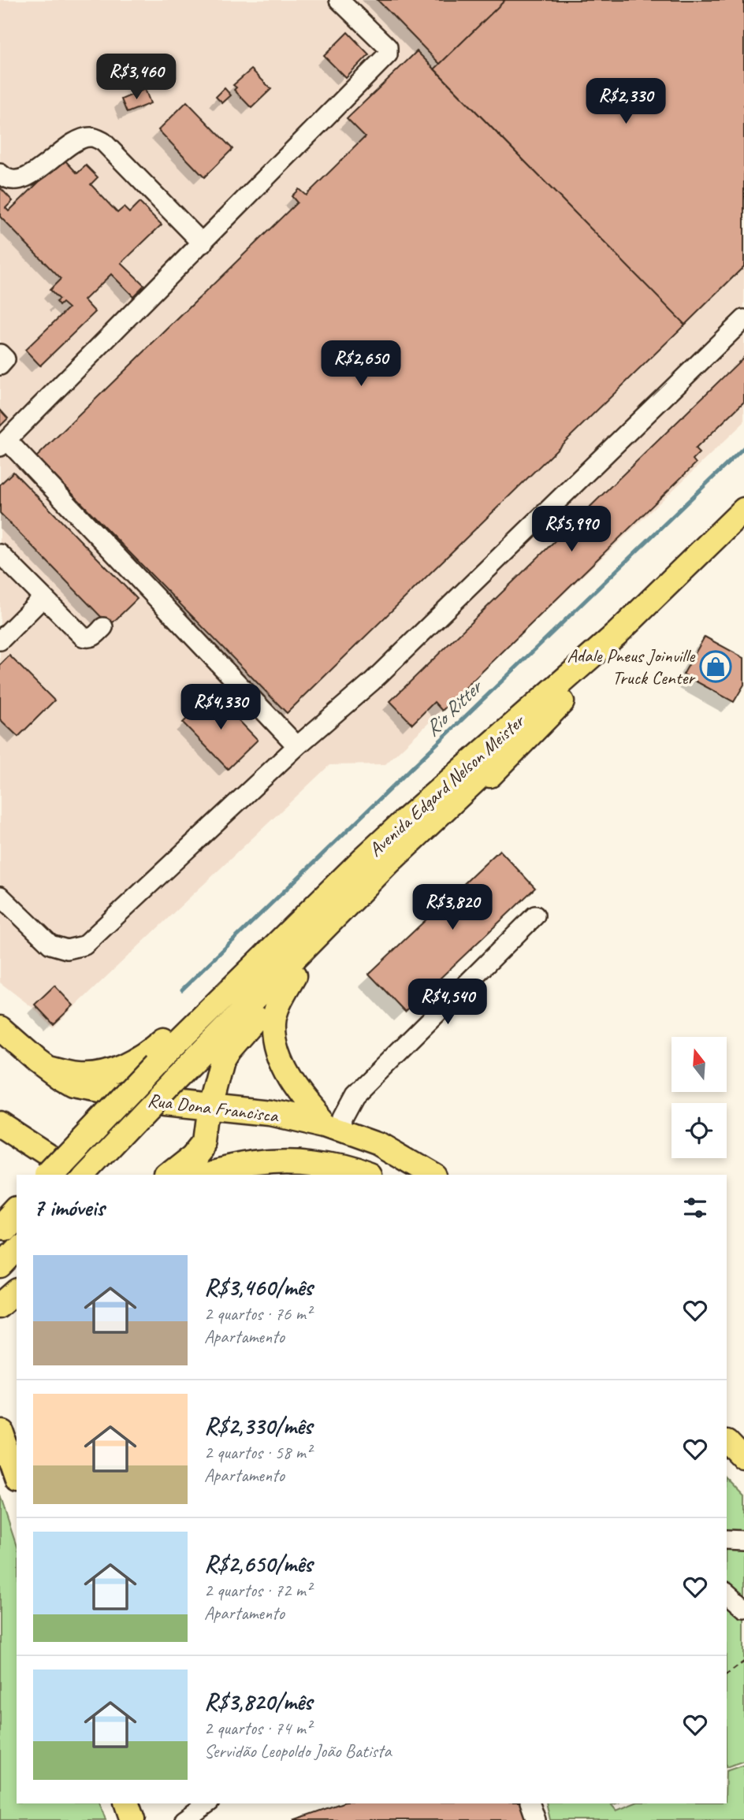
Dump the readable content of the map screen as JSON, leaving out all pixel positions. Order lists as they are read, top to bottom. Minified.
{"streets":{"main road":["Avenida Edgard Nelson Meister","Rua Dona Francisca"]},"water":["Rio Ritter"],"places":{"shop":["Adale Pneus Joinville Truck Center"]},"north":"top","page":{"price":["R$3,460","R$2,330","R$2,650","R$5,990","R$4,330","R$3,820","R$4,540"],"heading":"7 imóveis","list":[{"name":"R$3,460/mês","note":"2 quartos · 76 m² · Apartamento"},{"name":"R$2,330/mês","note":"2 quartos · 58 m² · Apartamento"},{"name":"R$2,650/mês","note":"2 quartos · 72 m² · Apartamento"},{"name":"R$3,820/mês","note":"2 quartos · 74 m² · Servidão Leopoldo João Batista"}]}}
